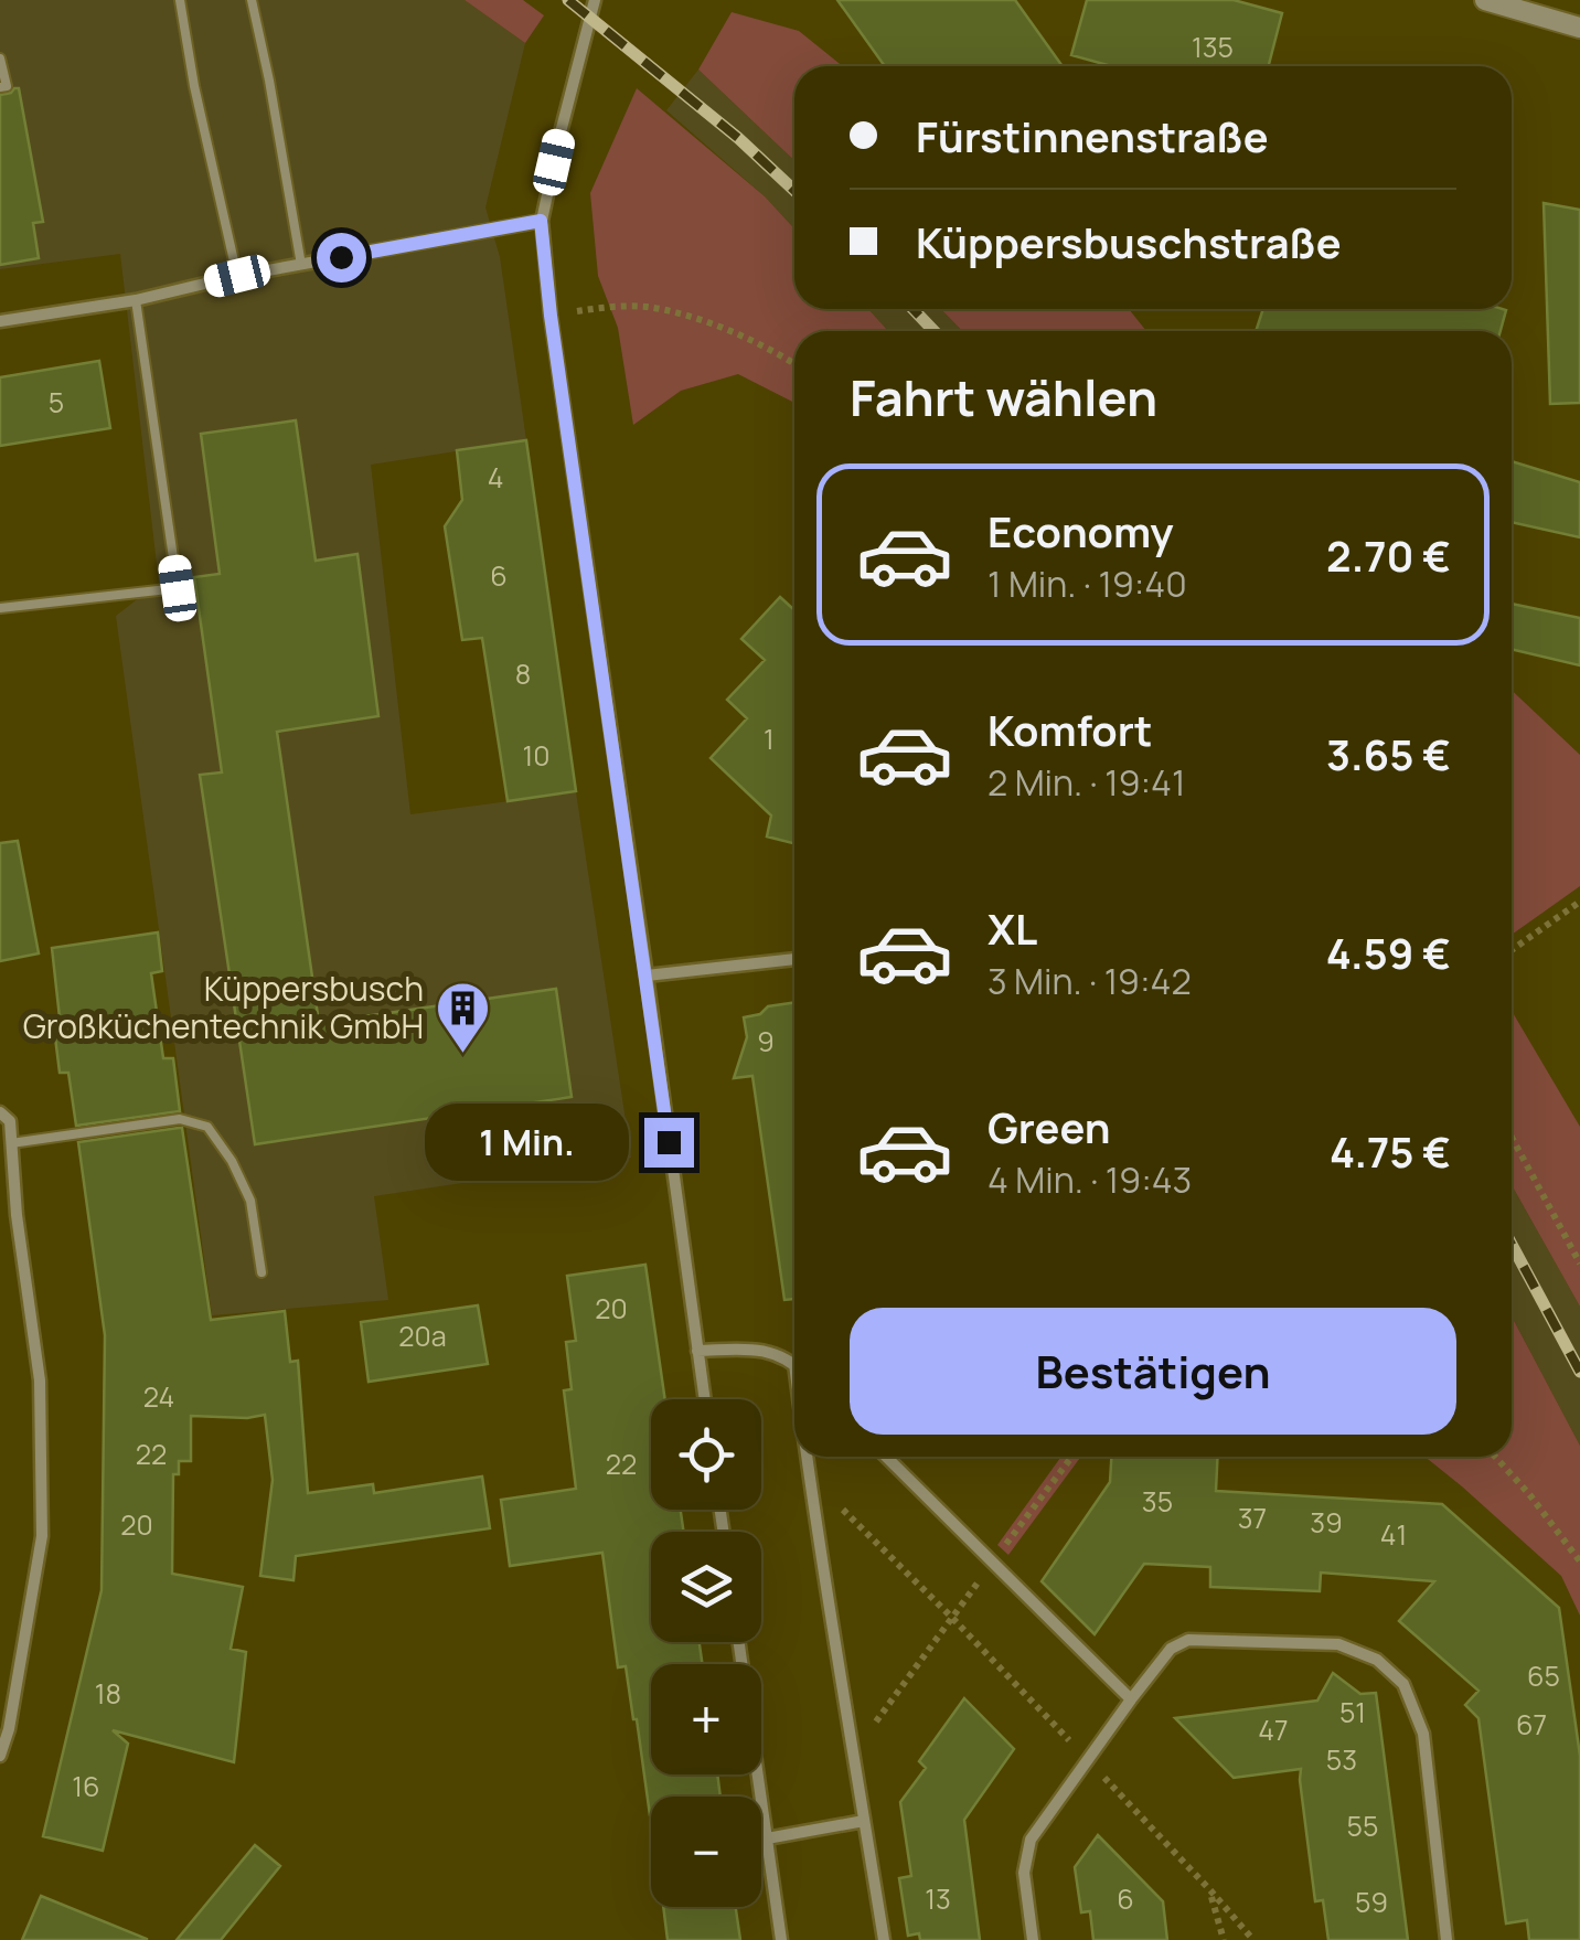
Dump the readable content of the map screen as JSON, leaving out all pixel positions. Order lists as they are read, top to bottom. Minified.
{"places":{"building":["Küppersbusch Großküchentechnik GmbH"]},"house_numbers":["135","5","4","6","8","1","10","9","20","20a","24","22","22","35","37","39","20","41","65","18","51","67","47","53","16","55","13","6","59"],"page":{"banner":["Fürstinnenstraße","Küppersbuschstraße"],"heading":"Fahrt wählen","list":[{"name":"Economy","note":"1 Min. · 19:40","value":"2.70 €"},{"name":"Komfort","note":"2 Min. · 19:41","value":"3.65 €"},{"name":"XL","note":"3 Min. · 19:42","value":"4.59 €"},{"name":"Green","note":"4 Min. · 19:43","value":"4.75 €"}],"bubble":"1 Min.","buttons":"Bestätigen","map_buttons":["+","−"]}}
